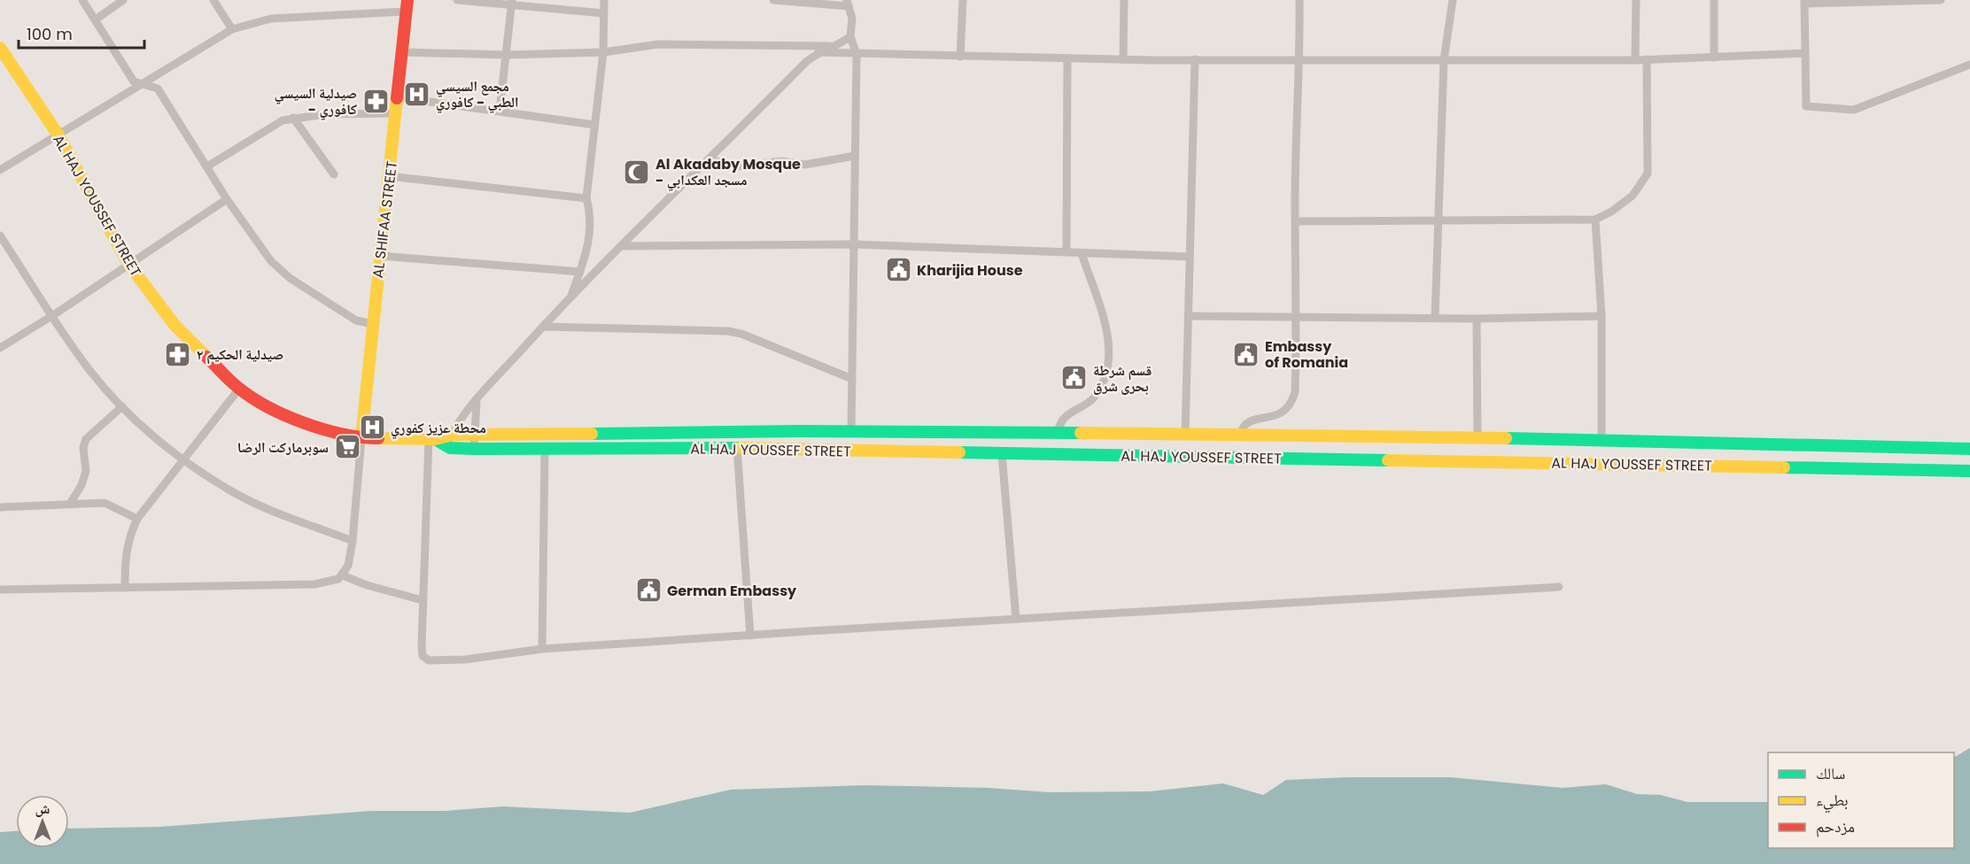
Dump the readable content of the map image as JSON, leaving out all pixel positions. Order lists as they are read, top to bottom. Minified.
{"streets":{"main road":["AL HAJ YOUSSEF STREET","AL SHIFAA STREET"]},"crossings":[["AL HAJ YOUSSEF STREET","AL SHIFAA STREET"]],"places":{"hospital":["مجمع السيسي الطبي - كافوري","محطة عزيز كفوري"],"pharmacy":["صيدلية السيسي - كافوري","صيدلية الحكيم ٢"],"mosque":["Al Akadaby Mosque - مسجد العكدابي"],"public building":["Kharijia House","Embassy of Romania","قسم شرطة بحرى شرق","German Embassy"],"supermarket":["سوبرماركت الرضا"]},"legend":["سالك","بطيء","مزدحم"],"scale_bar":"100 m","north":"top"}
